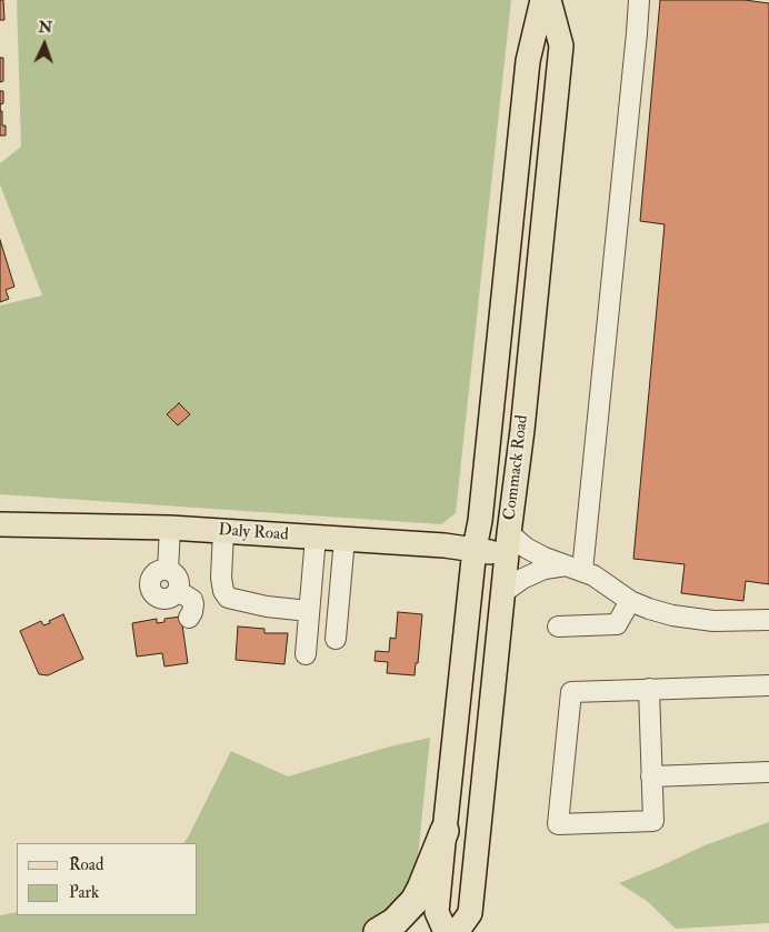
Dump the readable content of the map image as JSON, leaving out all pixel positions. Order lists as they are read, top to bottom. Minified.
{"streets":{"main road":["Commack Road","Daly Road"]},"crossings":[["Commack Road","Daly Road"]],"legend":["Road","Park"],"north":"top"}
